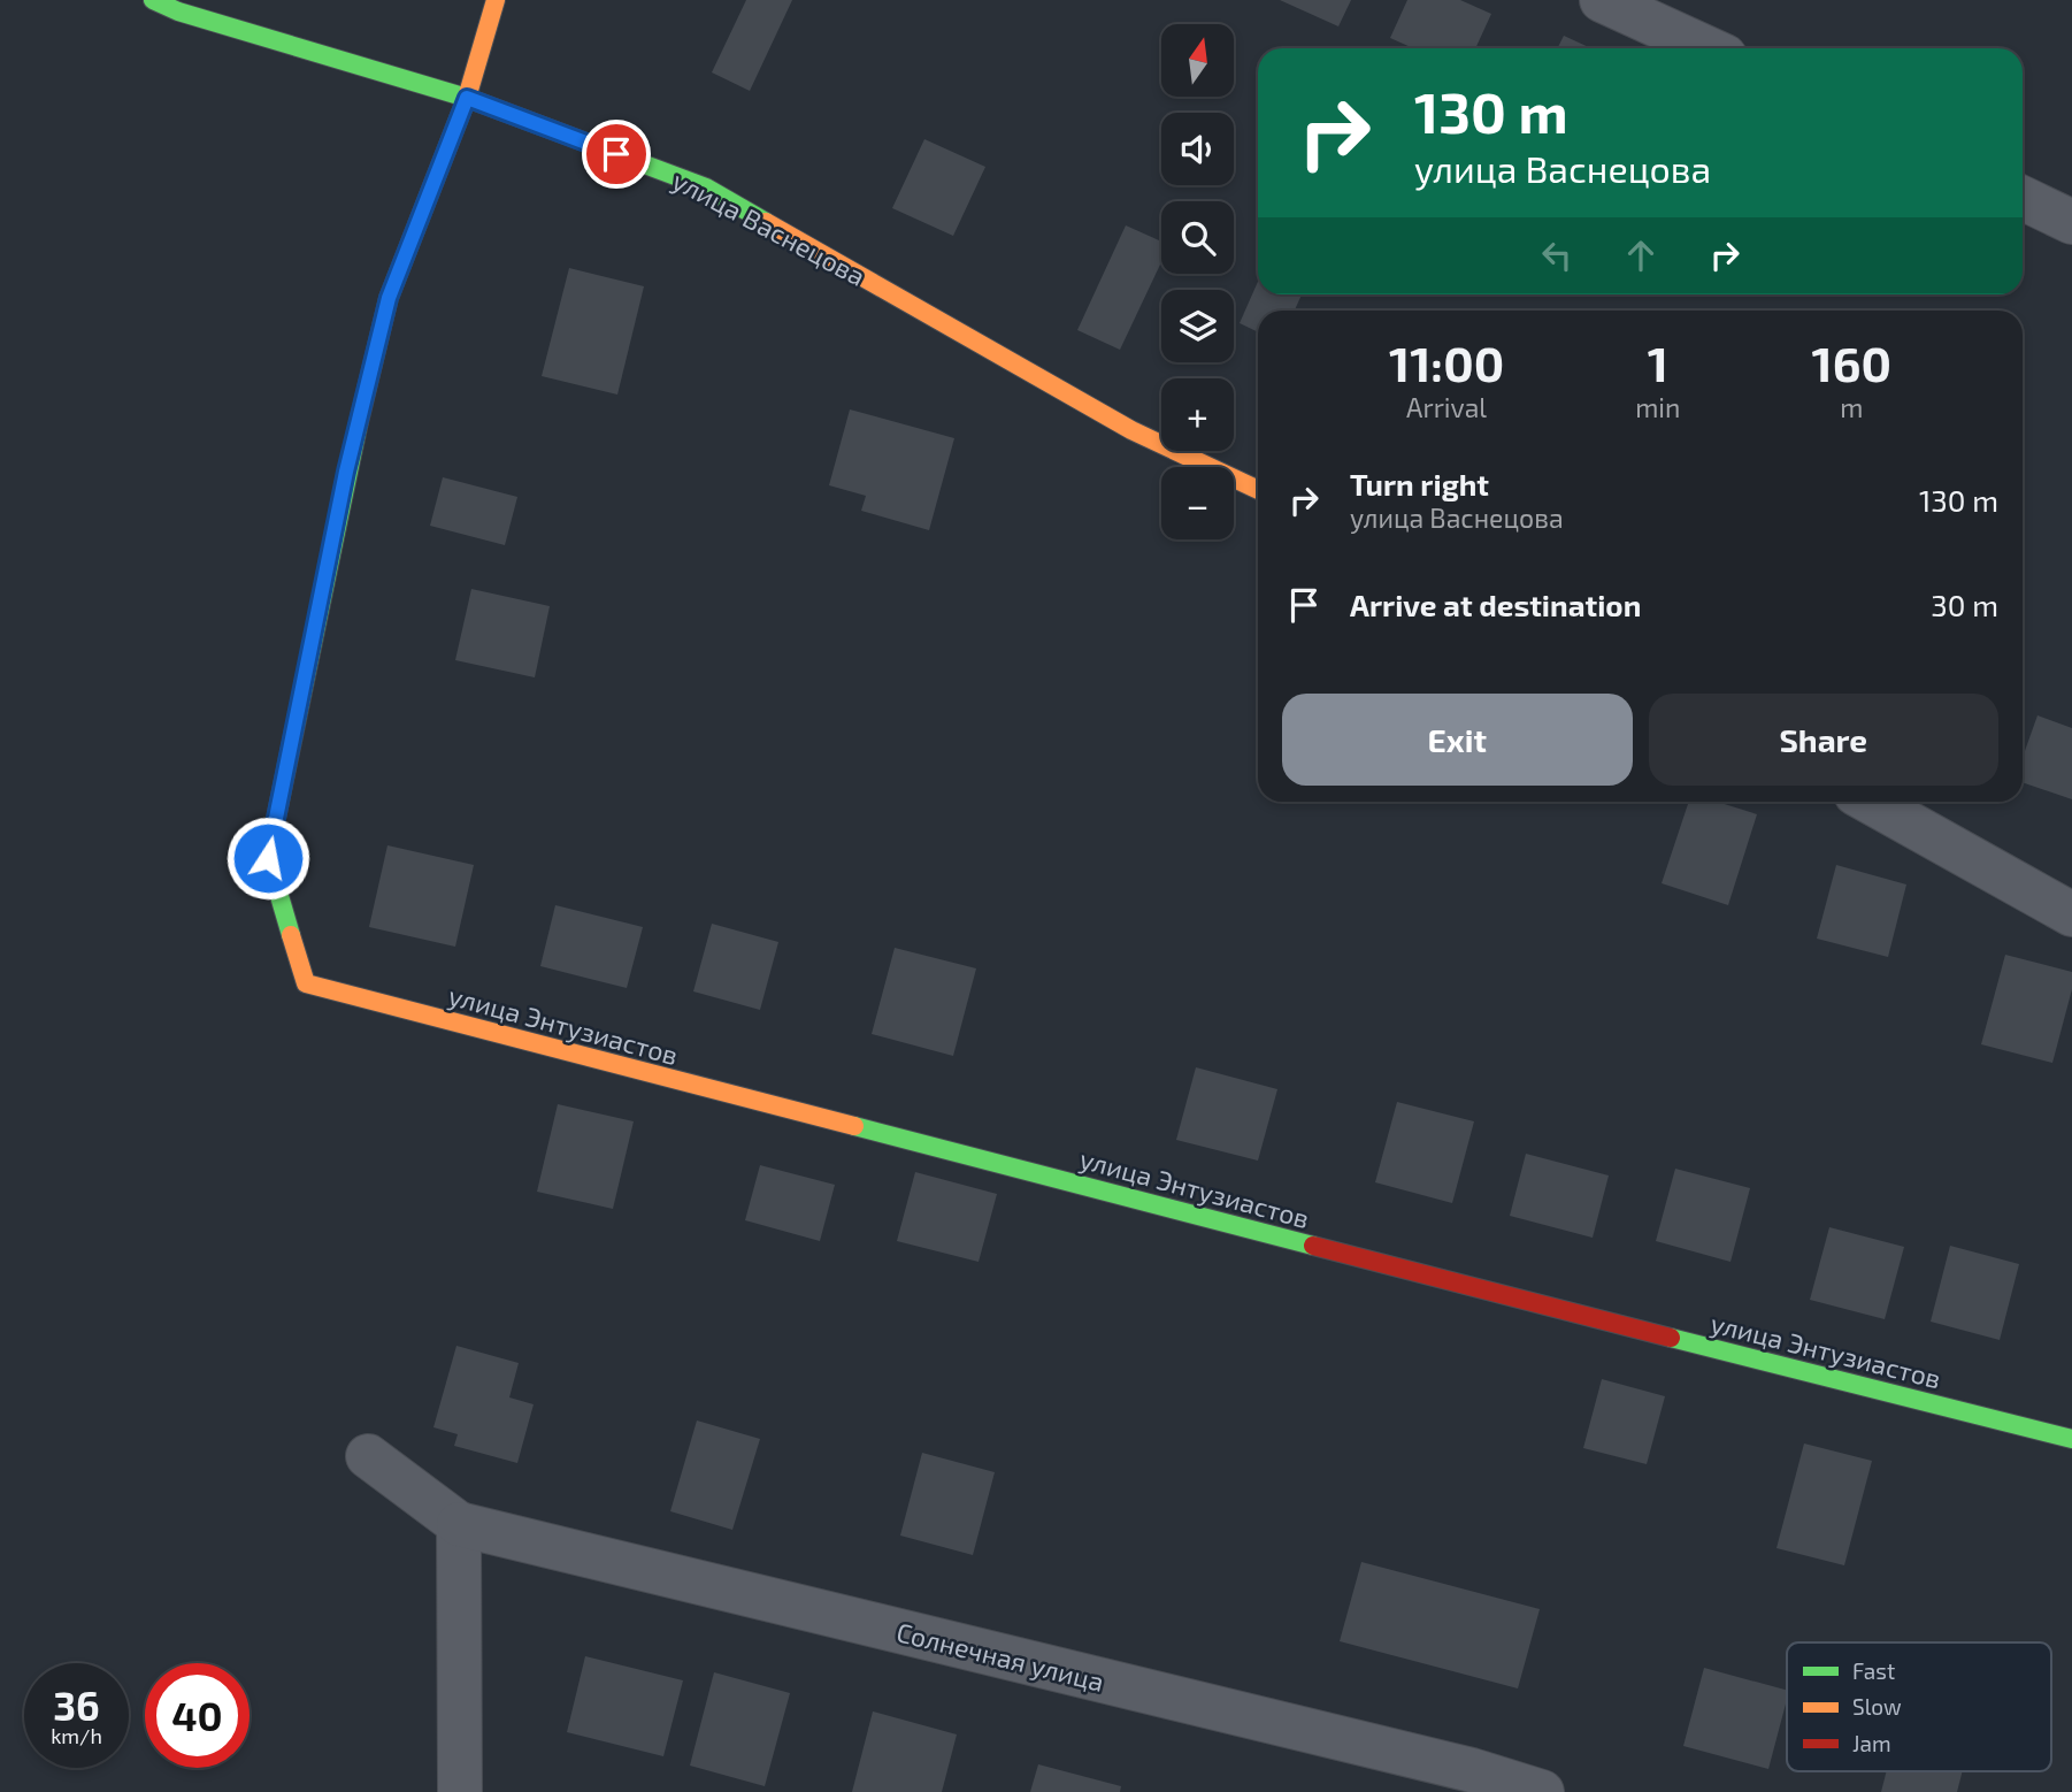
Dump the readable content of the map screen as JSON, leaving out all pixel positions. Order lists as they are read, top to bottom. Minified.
{"streets":{"street":["улица Васнецова","улица Энтузиастов","Солнечная улица"]},"crossings":[["улица Васнецова","улица Энтузиастов"]],"legend":["Fast","Slow","Jam"],"north":"top","page":{"map_buttons":["+","−"],"turn":["130 m","улица Васнецова"],"eta":["11:00","Arrival","1","min","160","m"],"list":[{"name":"Turn right","note":"улица Васнецова","value":"130 m"},{"name":"Arrive at destination","value":"30 m"}],"buttons":["Exit","Share"],"speed":"36 km/h","limit":"40"}}
